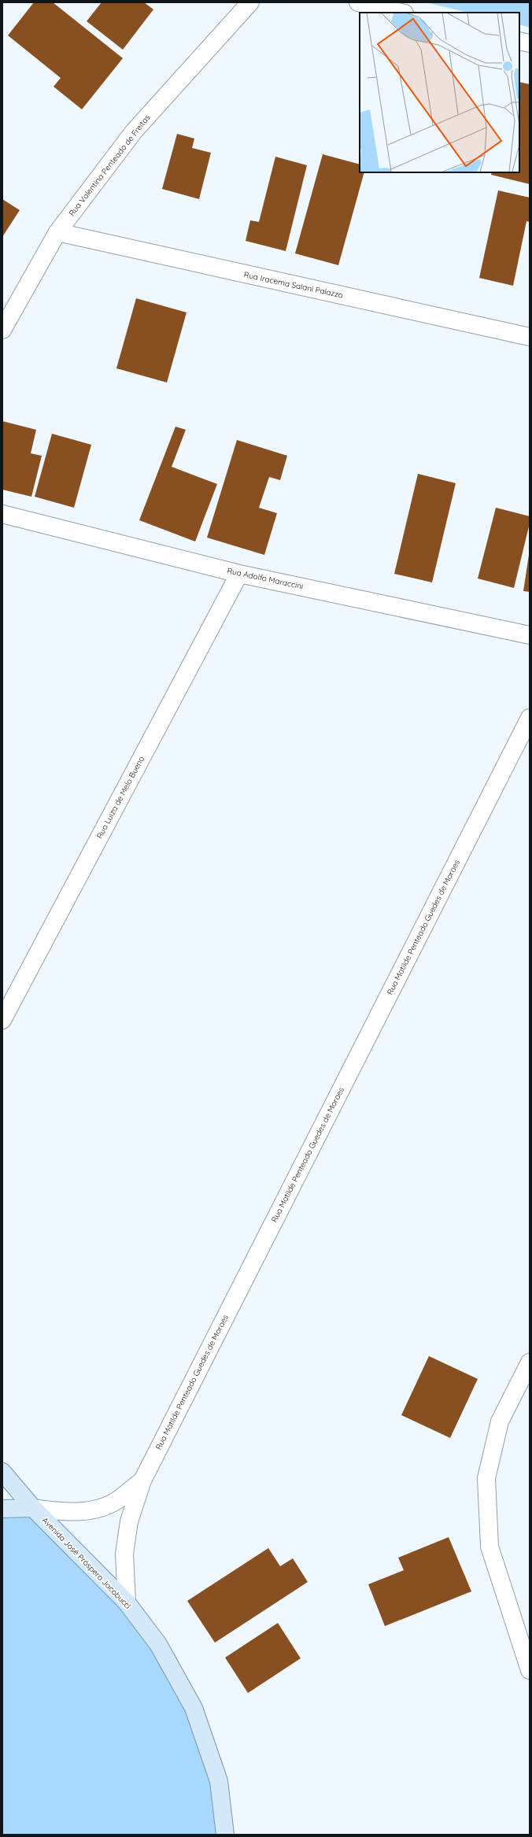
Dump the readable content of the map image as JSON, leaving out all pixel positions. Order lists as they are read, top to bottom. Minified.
{"streets":{"main road":["Avenida José Próspero Jacobucci"],"street":["Rua Valentina Penteado de Freitas","Rua Iracema Salani Palazzo","Rua Adolfo Maraccini","Rua Luiza de Melo Bueno","Rua Matilde Penteado Guedes de Moraes"]},"crossings":[["Rua Valentina Penteado de Freitas","Rua Iracema Salani Palazzo"],["Rua Adolfo Maraccini","Rua Luiza de Melo Bueno"],["Rua Matilde Penteado Guedes de Moraes","Avenida José Próspero Jacobucci"]]}
